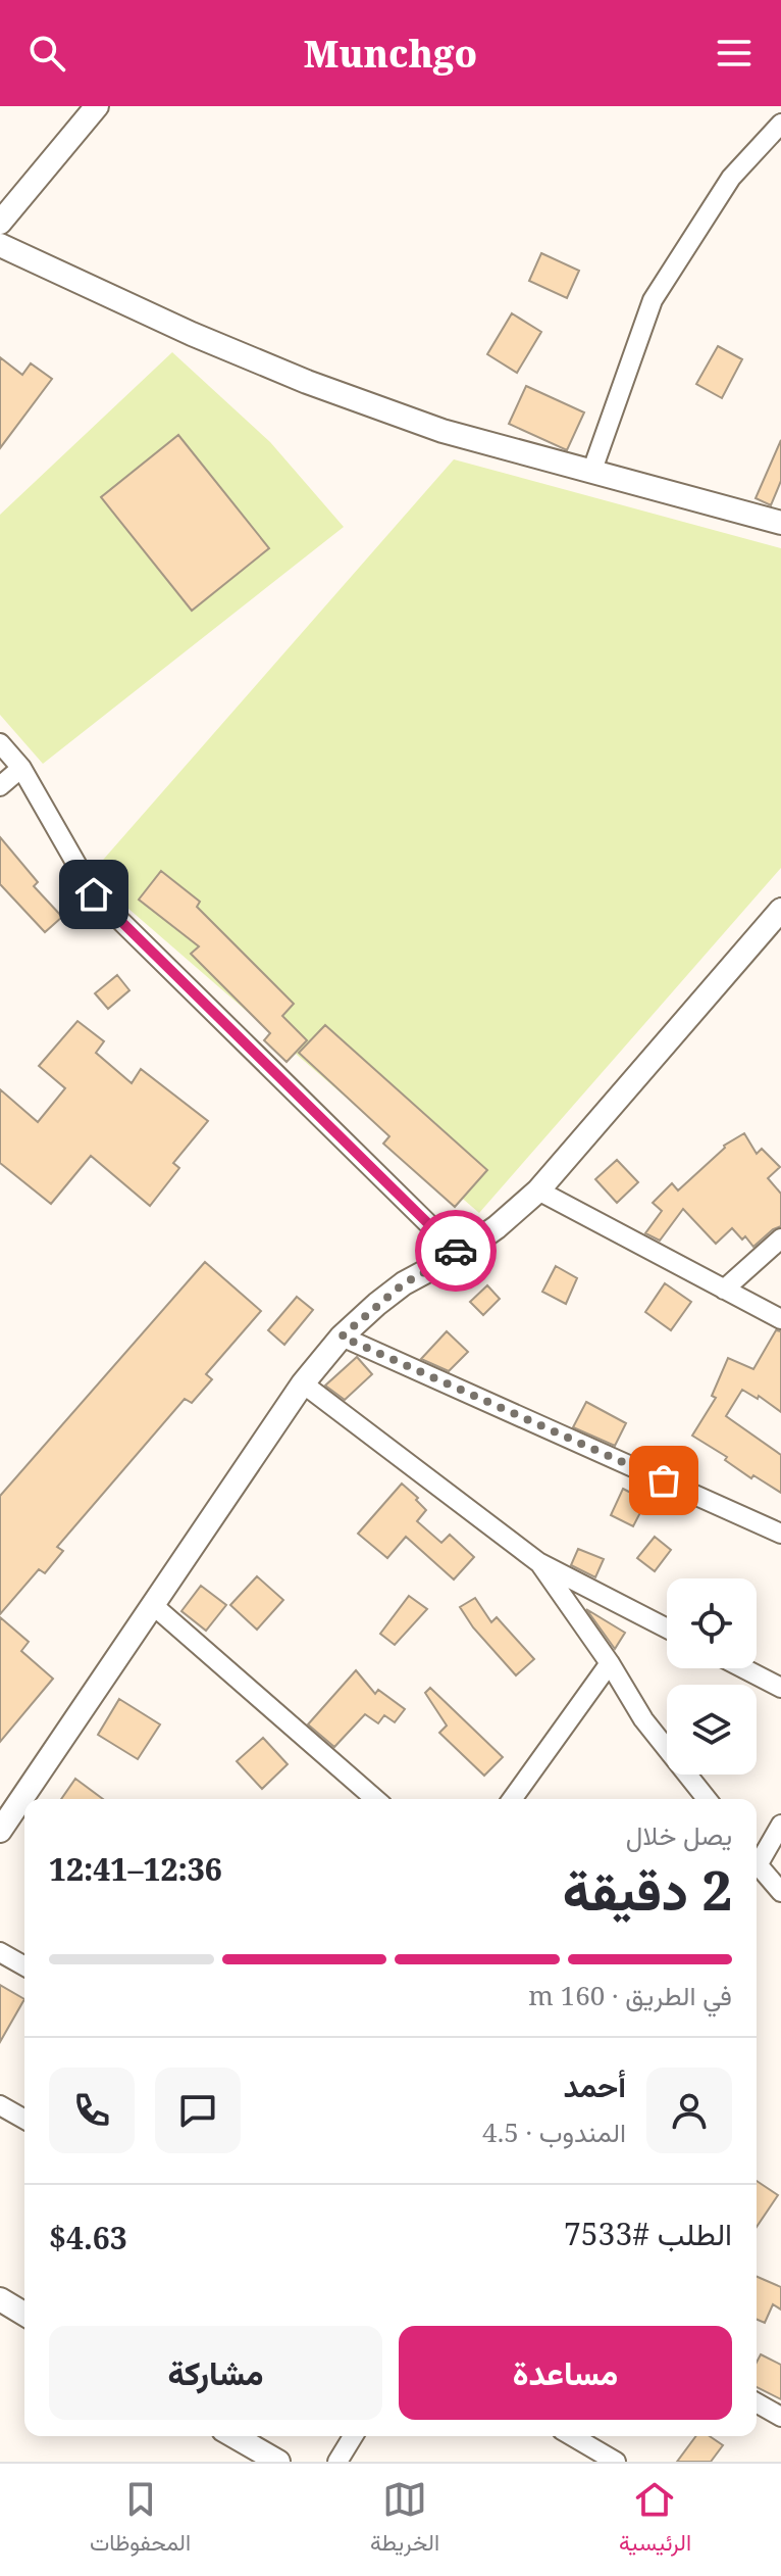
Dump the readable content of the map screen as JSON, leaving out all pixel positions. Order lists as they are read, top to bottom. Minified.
{"page":{"header":"Munchgo","heading":["2 دقيقة","يصل خلال","12:36–12:41"],"panel":["أحمد","المندوب · 4.5","الطلب #7533","$4.63"],"bar":"في الطريق · 160 m","buttons":["مساعدة","مشاركة"],"tabs":["الرئيسية","الخريطة","المحفوظات"]}}
